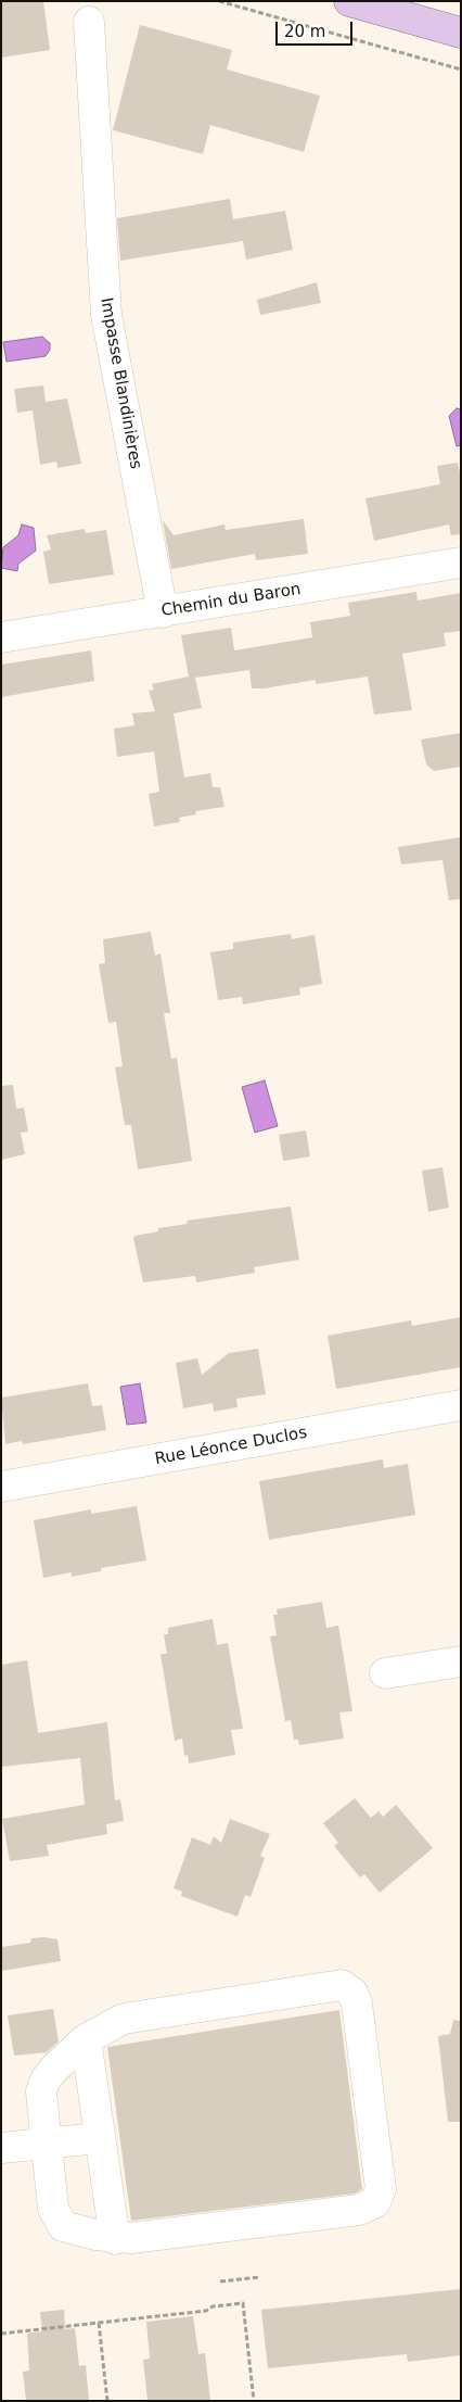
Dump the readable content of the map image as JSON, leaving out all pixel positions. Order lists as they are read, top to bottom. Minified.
{"streets":{"street":["Impasse Blandinières","Chemin du Baron","Rue Léonce Duclos"]},"crossings":[["Impasse Blandinières","Chemin du Baron"]],"scale_bar":"20 m"}
